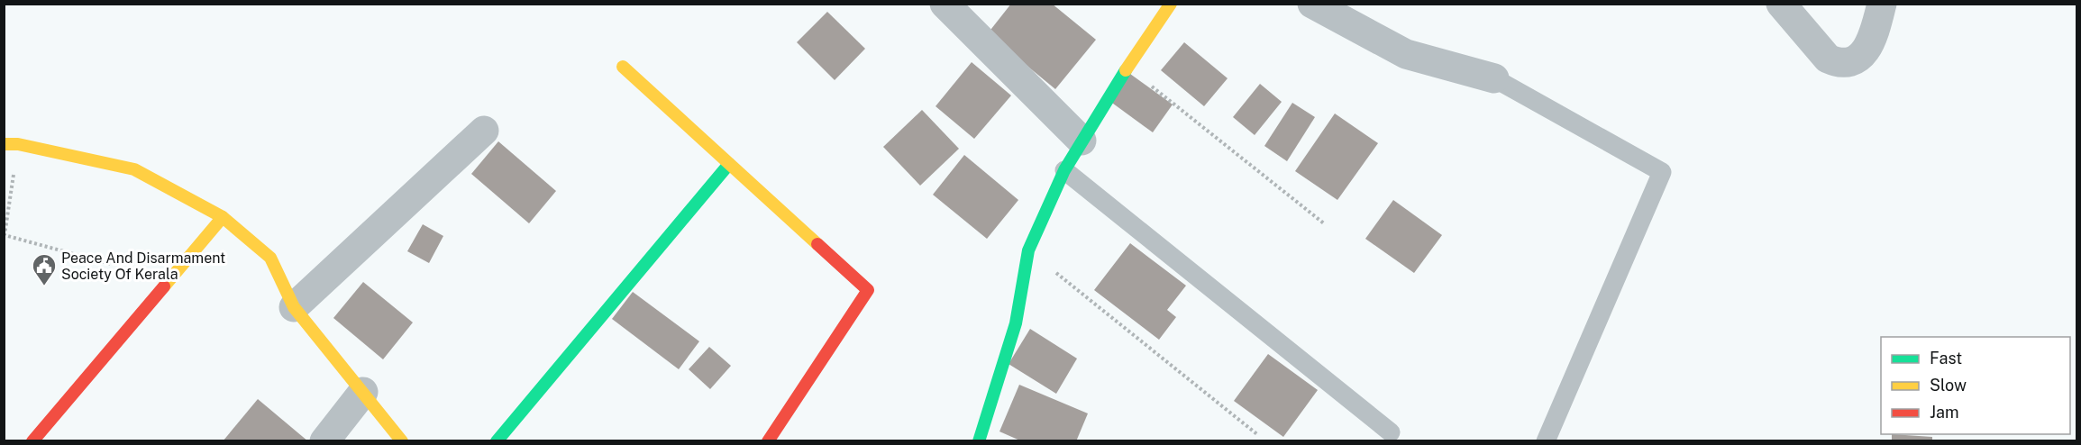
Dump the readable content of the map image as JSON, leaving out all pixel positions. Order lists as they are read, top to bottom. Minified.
{"places":{"public building":["Peace And Disarmament Society Of Kerala"]},"legend":["Fast","Slow","Jam"]}
